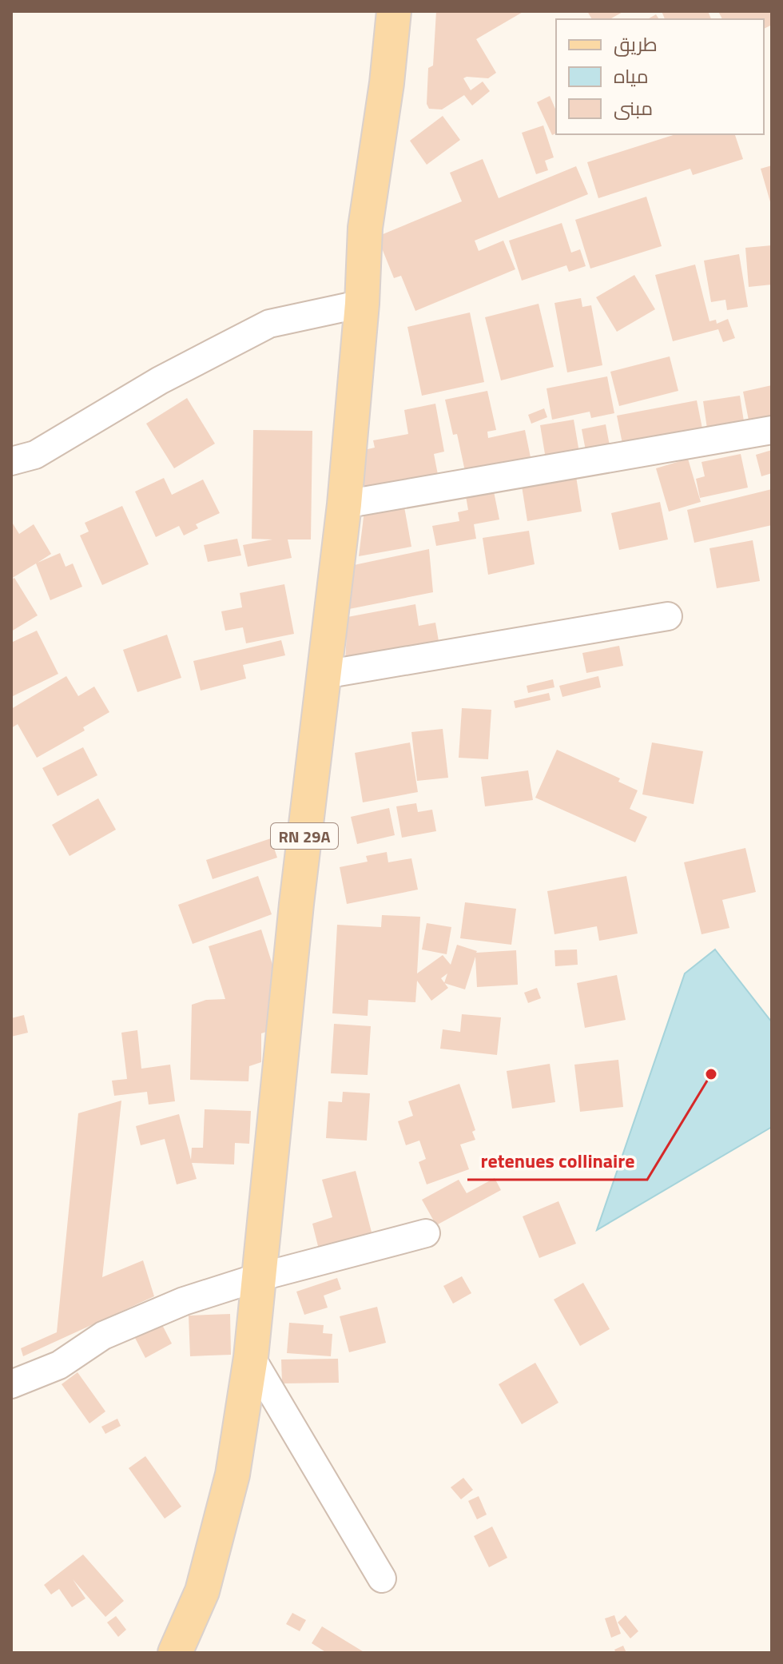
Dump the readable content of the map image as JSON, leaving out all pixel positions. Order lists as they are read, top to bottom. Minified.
{"streets":{"main road":["RN 29A"]},"places":["retenues collinaire"],"legend":["طريق","مياه","مبنى"]}
